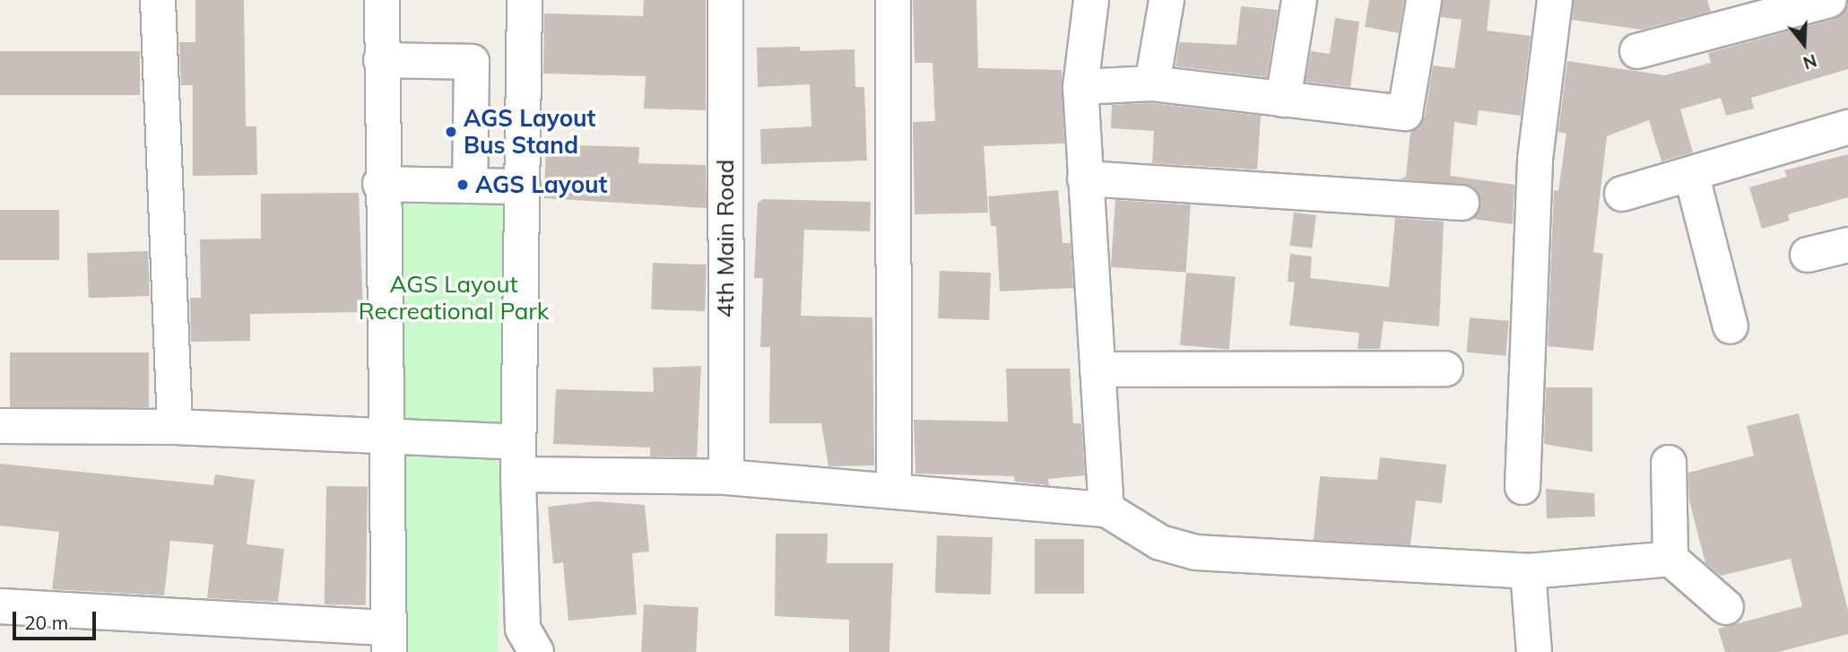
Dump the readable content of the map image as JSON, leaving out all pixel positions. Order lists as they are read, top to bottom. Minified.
{"streets":{"street":["4th Main Road"]},"parks":["AGS Layout Recreational Park"],"places":["AGS Layout Bus Stand","AGS Layout"],"scale_bar":"20 m","north":"bottom"}
